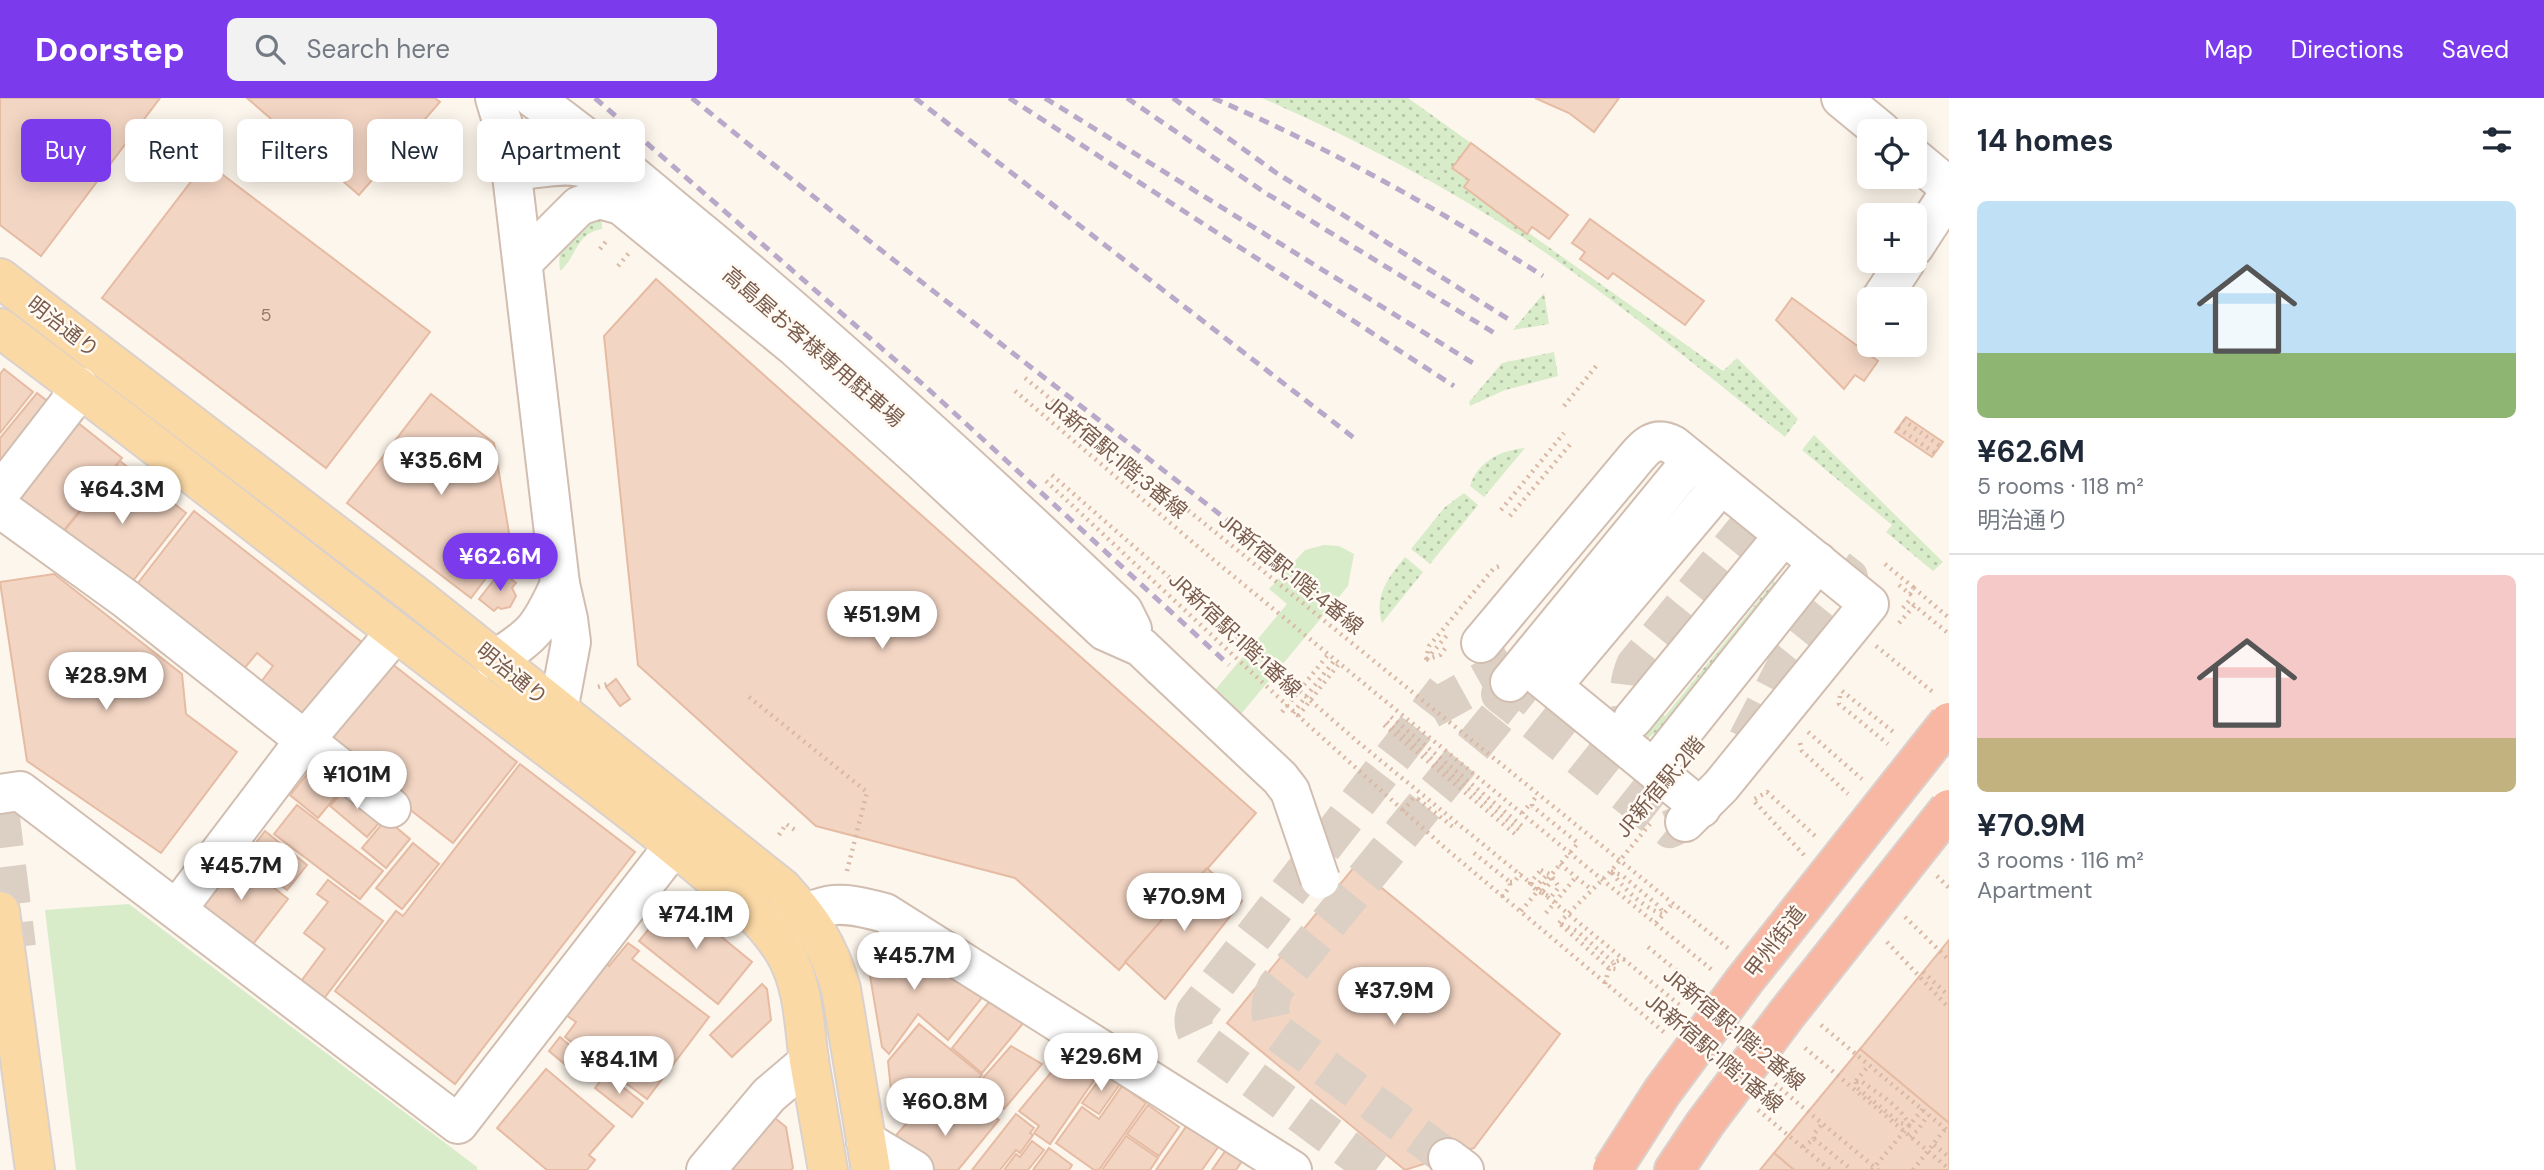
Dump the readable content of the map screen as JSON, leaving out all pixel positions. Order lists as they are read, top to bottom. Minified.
{"streets":{"highway":["甲州街道"],"main road":["明治通り"],"street":["高島屋お客様専用駐車場"],"path":["JR新宿駅;1階;3番線","JR新宿駅;1階;4番線","JR新宿駅;1階;1番線","JR新宿駅;2階","JR新宿駅;1階;2番線"]},"house_numbers":["5"],"page":{"header":"Doorstep","search":"Search here","nav":["Map","Directions","Saved"],"heading":"14 homes","map_buttons":["+","−"],"chip":["Buy","Rent","Filters","New","Apartment"],"list":[{"name":"¥62.6M","note":"5 rooms · 118 m² · 明治通り"},{"name":"¥70.9M","note":"3 rooms · 116 m² · Apartment"}],"price":["¥35.6M","¥64.3M","¥62.6M","¥51.9M","¥28.9M","¥101M","¥45.7M","¥70.9M","¥74.1M","¥45.7M","¥37.9M","¥29.6M","¥84.1M","¥60.8M"]}}
